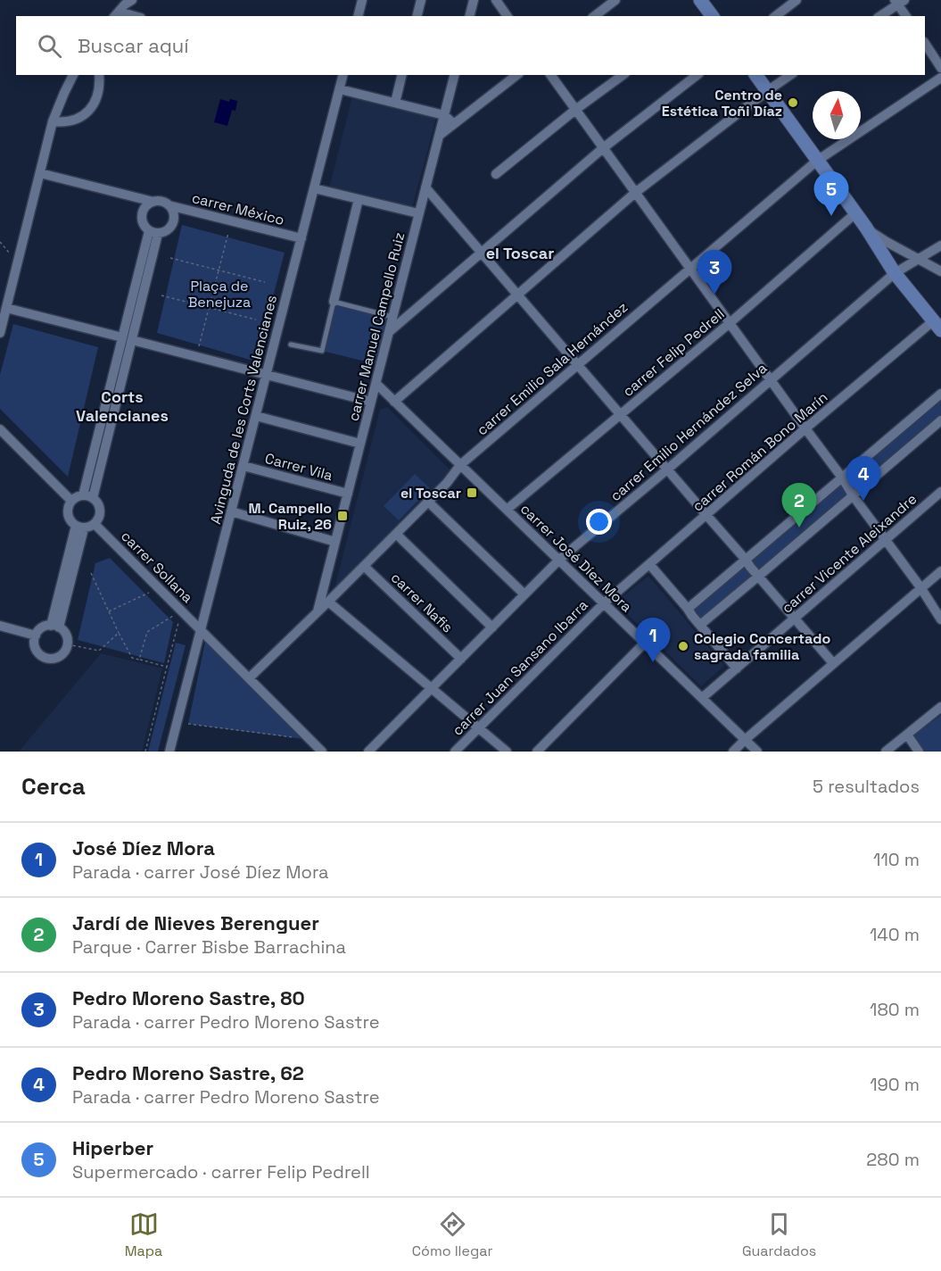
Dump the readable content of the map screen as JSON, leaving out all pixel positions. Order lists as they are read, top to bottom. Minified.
{"streets":{"street":["carrer México","carrer Manuel Campello Ruiz","carrer Felip Pedrell","carrer Emilio Sala Hernández","Avinguda de les Corts Valencianes","carrer Emilio Hernández Selva","carrer Román Bono Marín","Carrer Vila","carrer Vicente Aleixandre","carrer José Díez Mora","carrer Sollana","carrer Nafis","carrer Juan Sansano Ibarra"]},"crossings":[["carrer México","Avinguda de les Corts Valencianes"],["carrer Manuel Campello Ruiz","carrer Emilio Sala Hernández"],["carrer Manuel Campello Ruiz","Carrer Vila"],["carrer Manuel Campello Ruiz","carrer José Díez Mora"],["carrer Felip Pedrell","carrer José Díez Mora"],["carrer Emilio Sala Hernández","carrer José Díez Mora"],["carrer Emilio Sala Hernández","carrer Sollana"],["carrer Emilio Sala Hernández","carrer Nafis"],["Avinguda de les Corts Valencianes","Carrer Vila"],["Avinguda de les Corts Valencianes","carrer Sollana"],["carrer Emilio Hernández Selva","carrer José Díez Mora"],["carrer Emilio Hernández Selva","carrer Nafis"],["carrer Román Bono Marín","carrer José Díez Mora"],["carrer Román Bono Marín","carrer Juan Sansano Ibarra"],["carrer Vicente Aleixandre","carrer José Díez Mora"],["carrer José Díez Mora","carrer Juan Sansano Ibarra"]],"districts":["el Toscar","Corts Valencianes"],"parks":["Plaça de Benejuza"],"places":{"other":["Centro de Estética Toñi Díaz","Colegio Concertado sagrada familia"],"transit":["el Toscar","M. Campello Ruiz, 26"]},"north":"top","page":{"search":"Buscar aquí","pins":["5","3","4","2","1"],"heading":["Cerca","5 resultados"],"list":[{"mark":"1","name":"José Díez Mora","note":"Parada · carrer José Díez Mora","value":"110 m"},{"mark":"2","name":"Jardí de Nieves Berenguer","note":"Parque · Carrer Bisbe Barrachina","value":"140 m"},{"mark":"3","name":"Pedro Moreno Sastre, 80","note":"Parada · carrer Pedro Moreno Sastre","value":"180 m"},{"mark":"4","name":"Pedro Moreno Sastre, 62","note":"Parada · carrer Pedro Moreno Sastre","value":"190 m"},{"mark":"5","name":"Hiperber","note":"Supermercado · carrer Felip Pedrell","value":"280 m"}],"nav":["Mapa","Cómo llegar","Guardados"]}}
